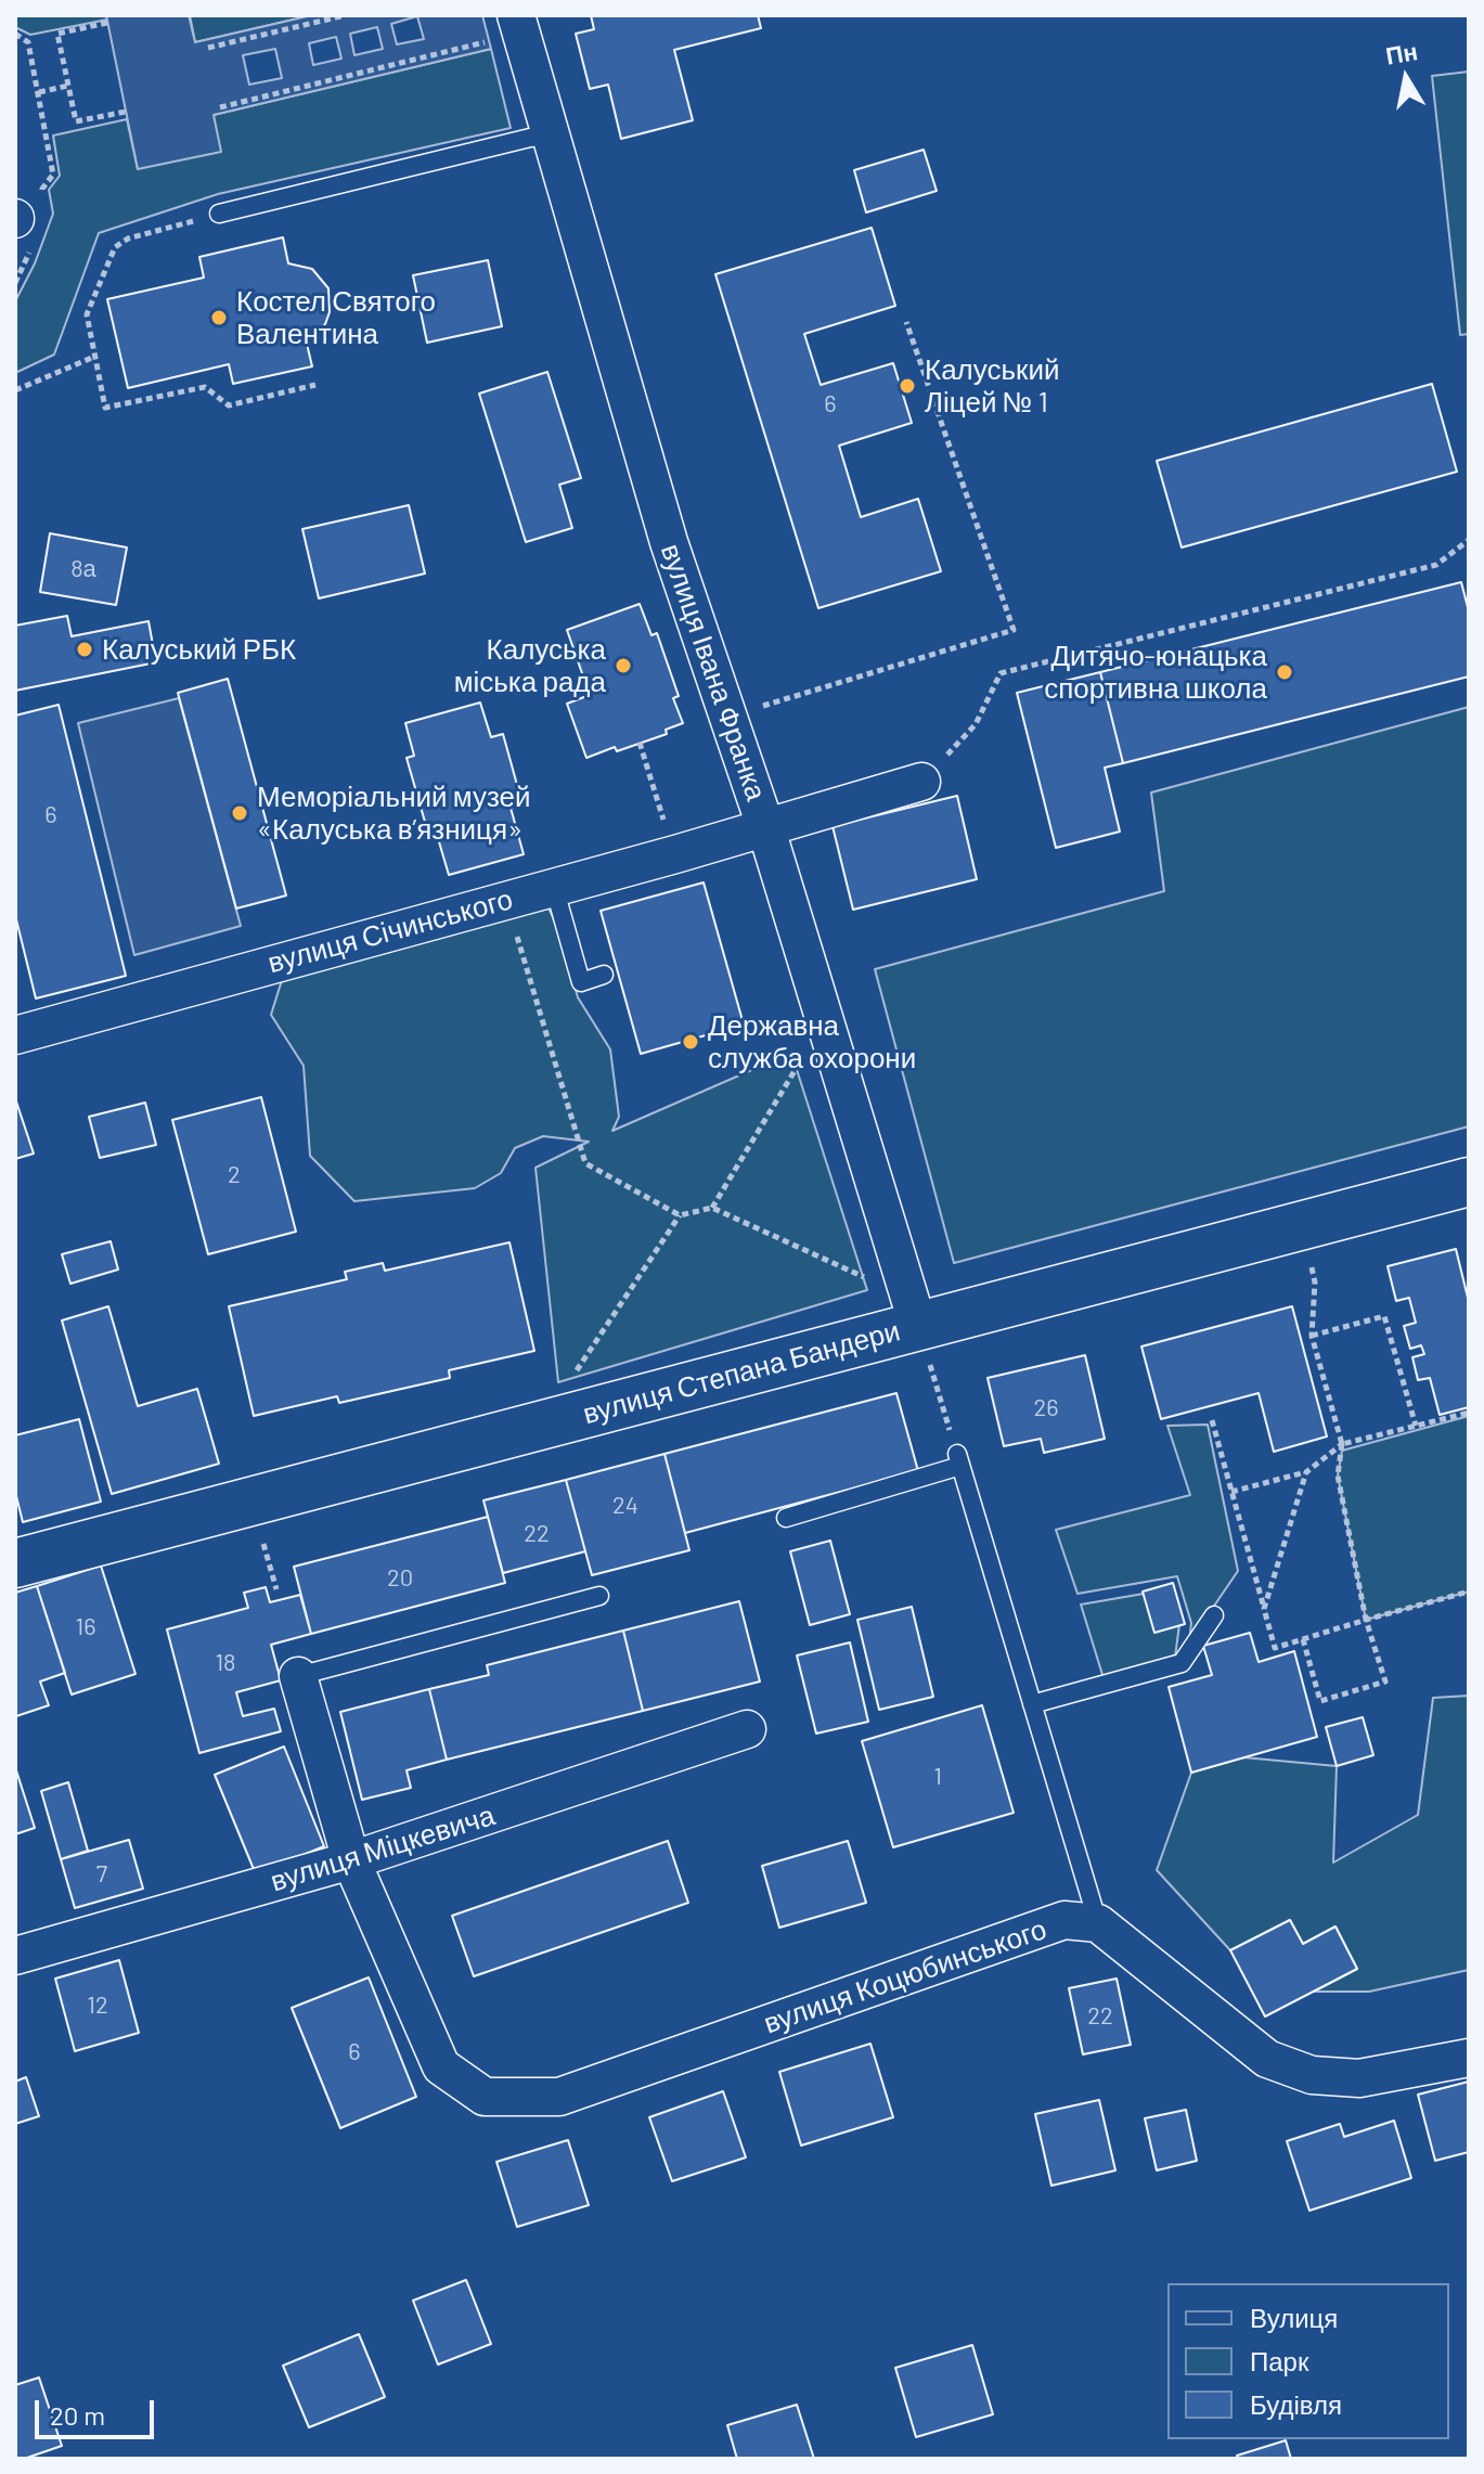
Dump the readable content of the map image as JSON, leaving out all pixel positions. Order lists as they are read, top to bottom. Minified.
{"streets":{"main road":["вулиця Степана Бандери"],"street":["вулиця Івана Франка","вулиця Січинського","вулиця Міцкевича","вулиця Коцюбинського"]},"crossings":[["вулиця Івана Франка","вулиця Січинського"],["вулиця Івана Франка","вулиця Степана Бандери"],["вулиця Міцкевича","вулиця Коцюбинського"]],"places":["Костел Святого Валентина","Калуський Ліцей № 1","Калуський РБК","Калуська міська рада","Дитячо-юнацька спортивна школа","Меморіальний музей «Калуська в’язниця»","Державна служба охорони"],"house_numbers":["6","8а","6","2","26","24","22","20","16","18","1","7","12","22","6"],"legend":["Вулиця","Парк","Будівля"],"scale_bar":"20 m","north":"top"}
